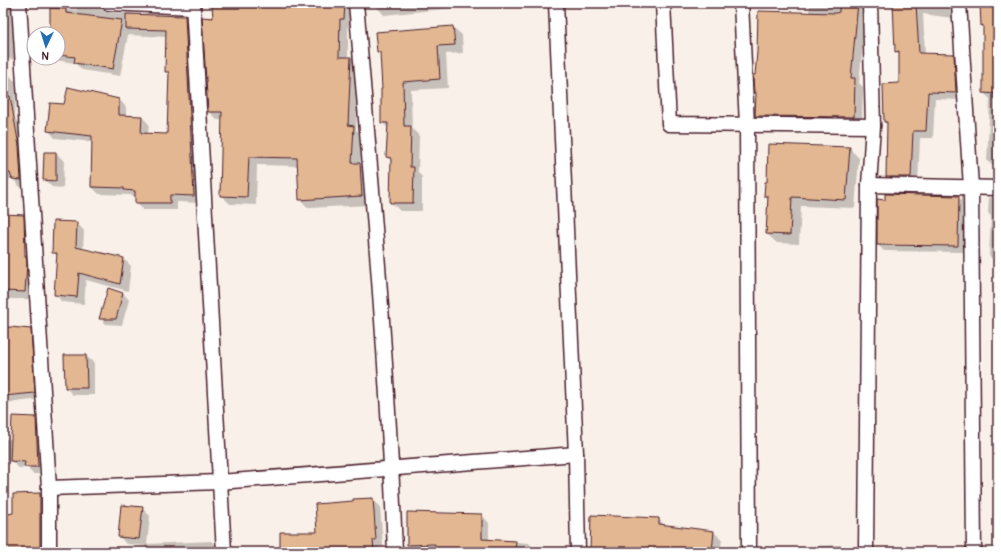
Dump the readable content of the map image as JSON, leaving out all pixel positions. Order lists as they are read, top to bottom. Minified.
{"north":"bottom"}
